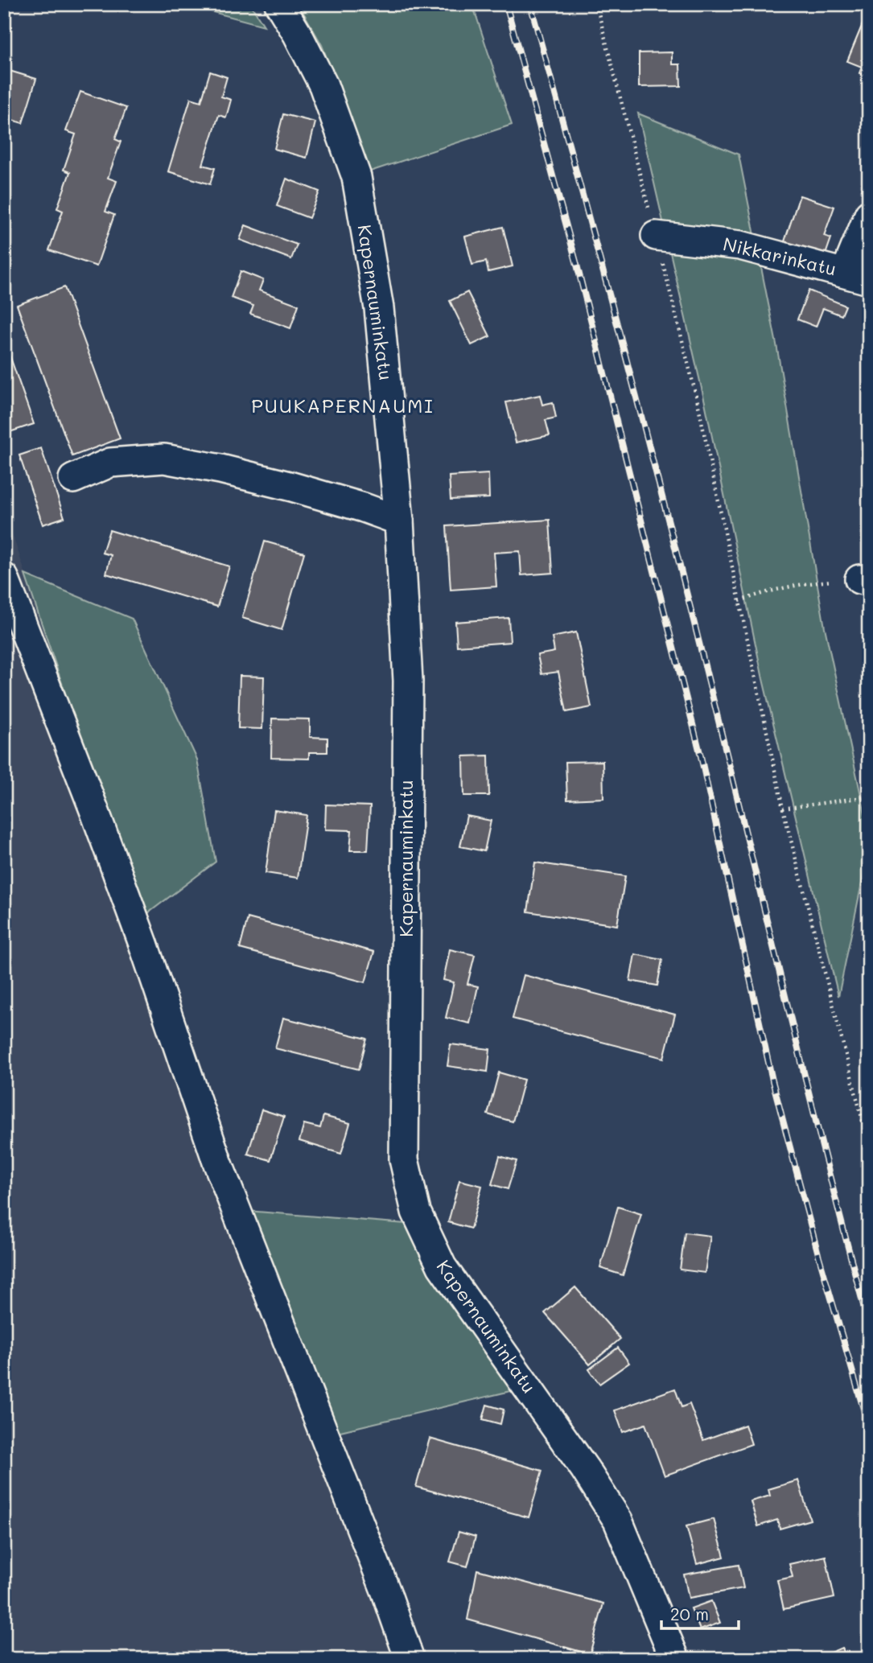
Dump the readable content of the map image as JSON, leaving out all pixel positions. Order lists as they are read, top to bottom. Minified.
{"streets":{"street":["Nikkarinkatu","Kapernauminkatu"]},"districts":["PUUKAPERNAUMI"],"scale_bar":"20 m"}
